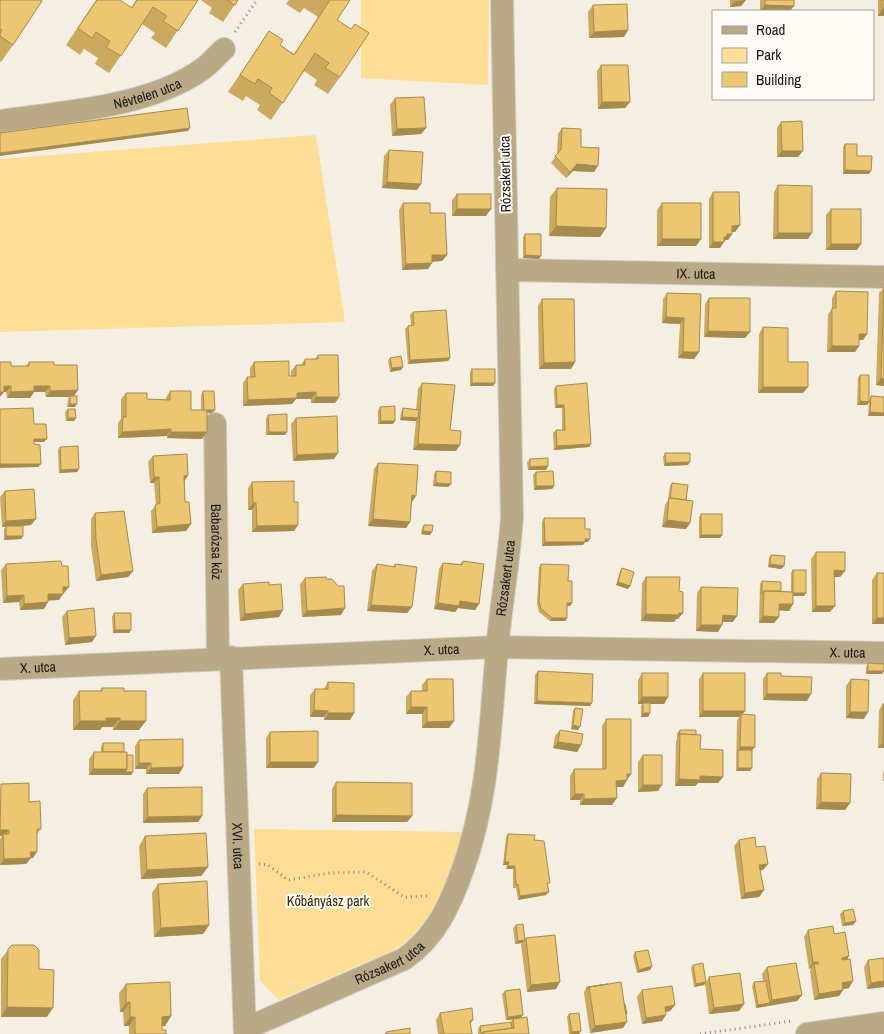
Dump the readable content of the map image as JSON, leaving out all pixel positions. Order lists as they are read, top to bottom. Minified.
{"streets":{"street":["Névtelen utca","Rózsakert utca","IX. utca","Babarózsa köz","X. utca","XVI. utca"]},"crossings":[["Rózsakert utca","IX. utca"],["Rózsakert utca","X. utca"],["Rózsakert utca","XVI. utca"],["Babarózsa köz","X. utca"],["Babarózsa köz","XVI. utca"],["X. utca","XVI. utca"]],"parks":["Kőbányász park"],"legend":["Road","Park","Building"]}
